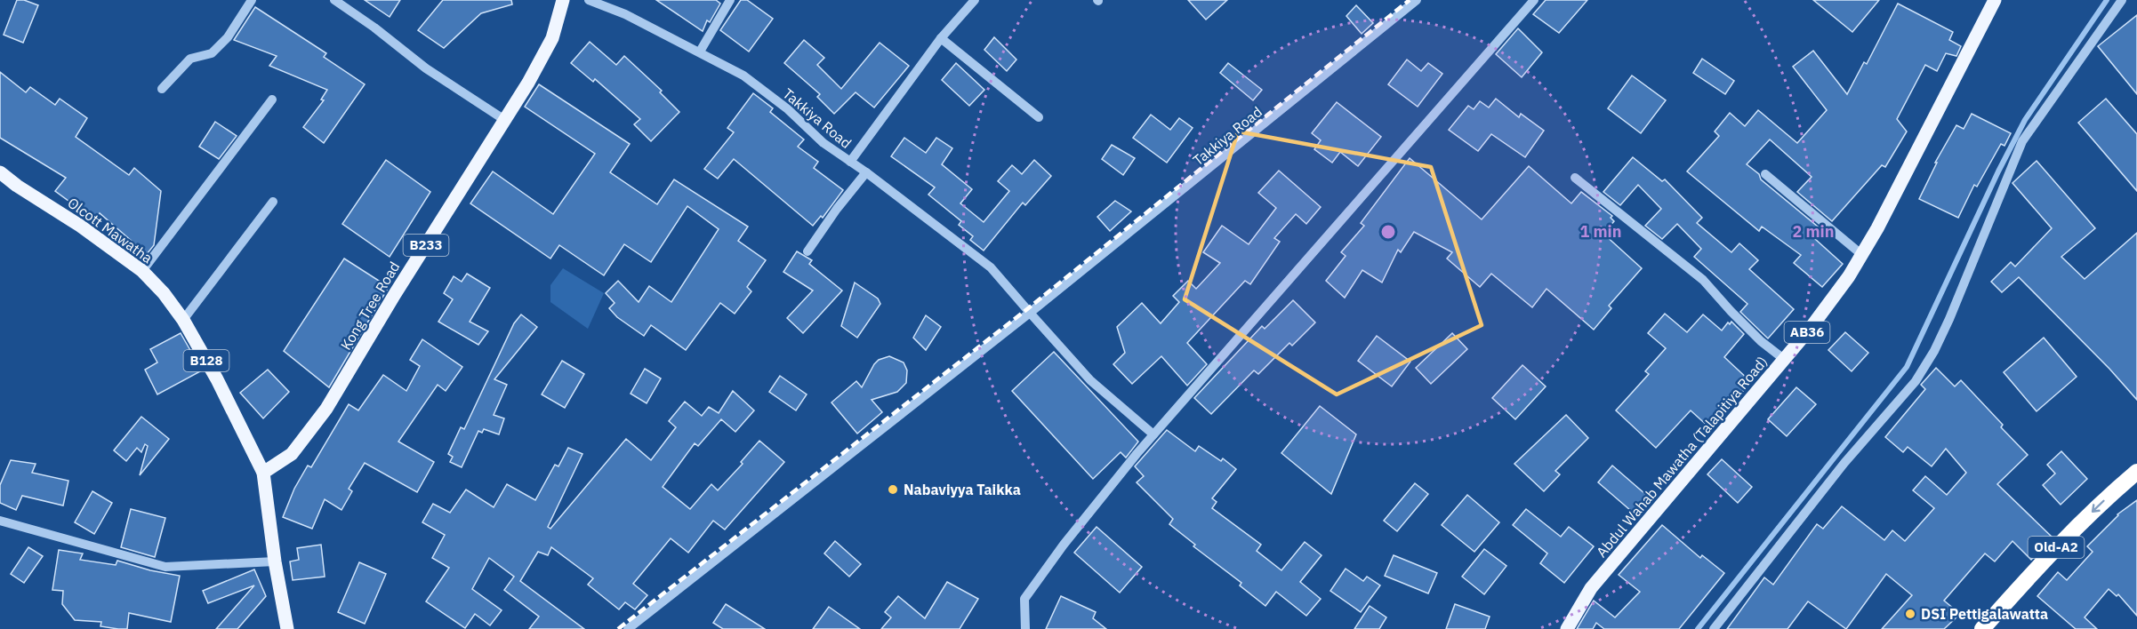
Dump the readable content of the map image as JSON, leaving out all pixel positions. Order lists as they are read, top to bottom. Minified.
{"streets":{"highway":["Old-A2"],"main road":["Olcott Mawatha","B233","Kong Tree Road","AB36","B128","Abdul Wahab Mawatha (Talapitiya Road)"],"street":["Takkiya Road"]},"crossings":[["Olcott Mawatha","Kong Tree Road"]],"places":["Nabaviyya Taikka","DSI Pettigalawatta"],"rings":["1 min","2 min"]}
